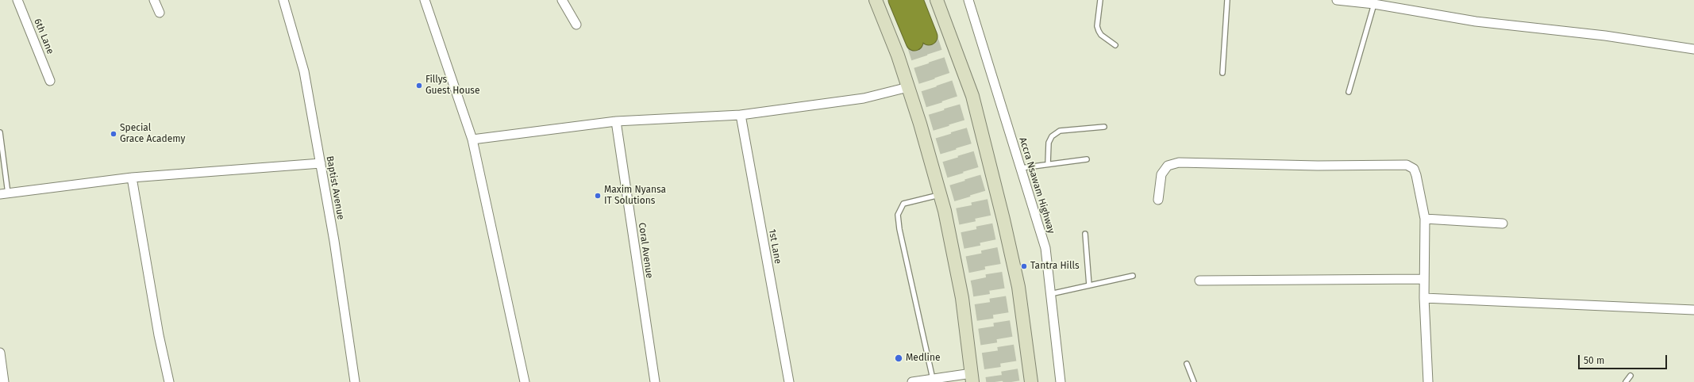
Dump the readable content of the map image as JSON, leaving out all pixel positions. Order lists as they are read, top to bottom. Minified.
{"streets":{"street":["6th Lane","Accra Nsawam Highway","Baptist Avenue","1st Lane","Coral Avenue"]},"places":["Fillys Guest House","Special Grace Academy","Maxim Nyansa IT Solutions","Tantra Hills","Medline"],"scale_bar":"50 m"}
